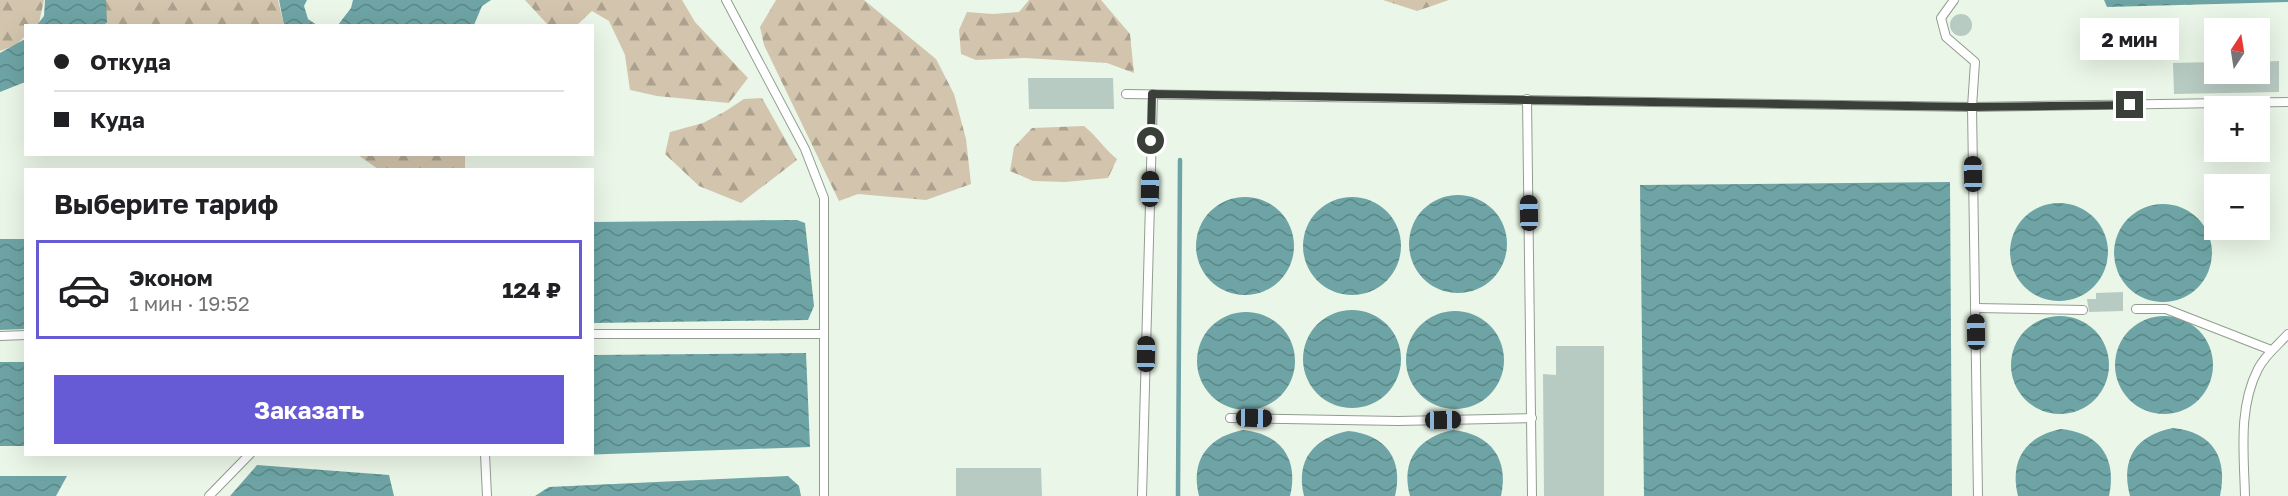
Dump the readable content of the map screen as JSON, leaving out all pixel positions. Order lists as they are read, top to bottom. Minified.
{"north":"top","page":{"map_buttons":["+","−"],"bubble":"2 мин","banner":["Откуда","Куда"],"heading":"Выберите тариф","list":[{"name":"Эконом","note":"1 мин · 19:52","value":"124 ₽"}],"buttons":"Заказать"}}
